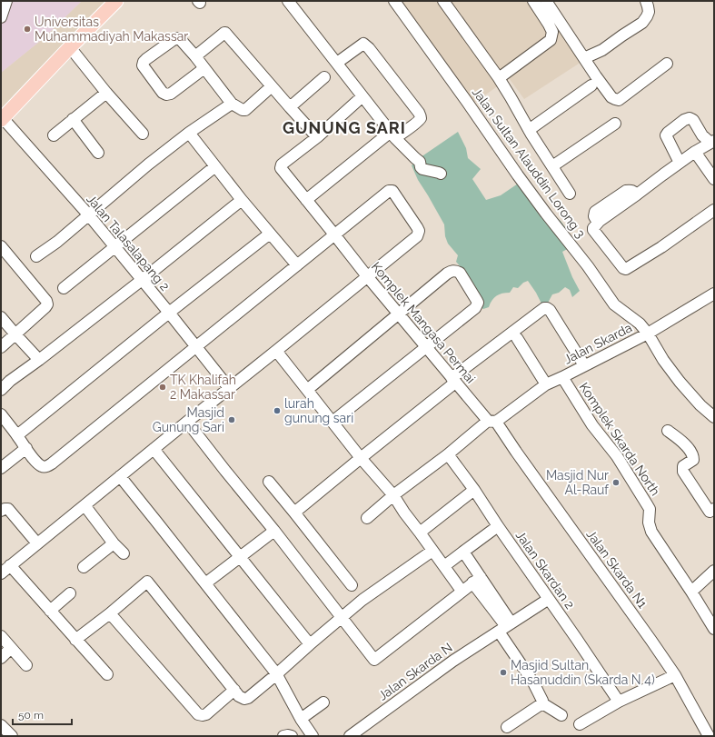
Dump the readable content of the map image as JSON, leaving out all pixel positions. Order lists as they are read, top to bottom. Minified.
{"streets":{"street":["Jalan Sultan Alauddin Lorong 3","Jalan Talasalapang 2","Komplek Mangasa Permai","Jalan Skarda","Komplek Skarda North","Jalan Skarda N1","Jalan Skardan 2","Jalan Skarda N"]},"crossings":[["Jalan Sultan Alauddin Lorong 3","Jalan Skarda"],["Komplek Mangasa Permai","Jalan Skarda"],["Komplek Mangasa Permai","Jalan Skarda N1"],["Jalan Skarda","Komplek Skarda North"],["Jalan Skarda","Jalan Skarda N1"]],"districts":["GUNUNG SARI"],"places":["Universitas Muhammadiyah Makassar","TK Khalifah 2 Makassar","lurah gunung sari","Masjid Gunung Sari","Masjid Nur Al-Rauf","Masjid Sultan Hasanuddin (Skarda N 4)"],"scale_bar":"50 m"}
